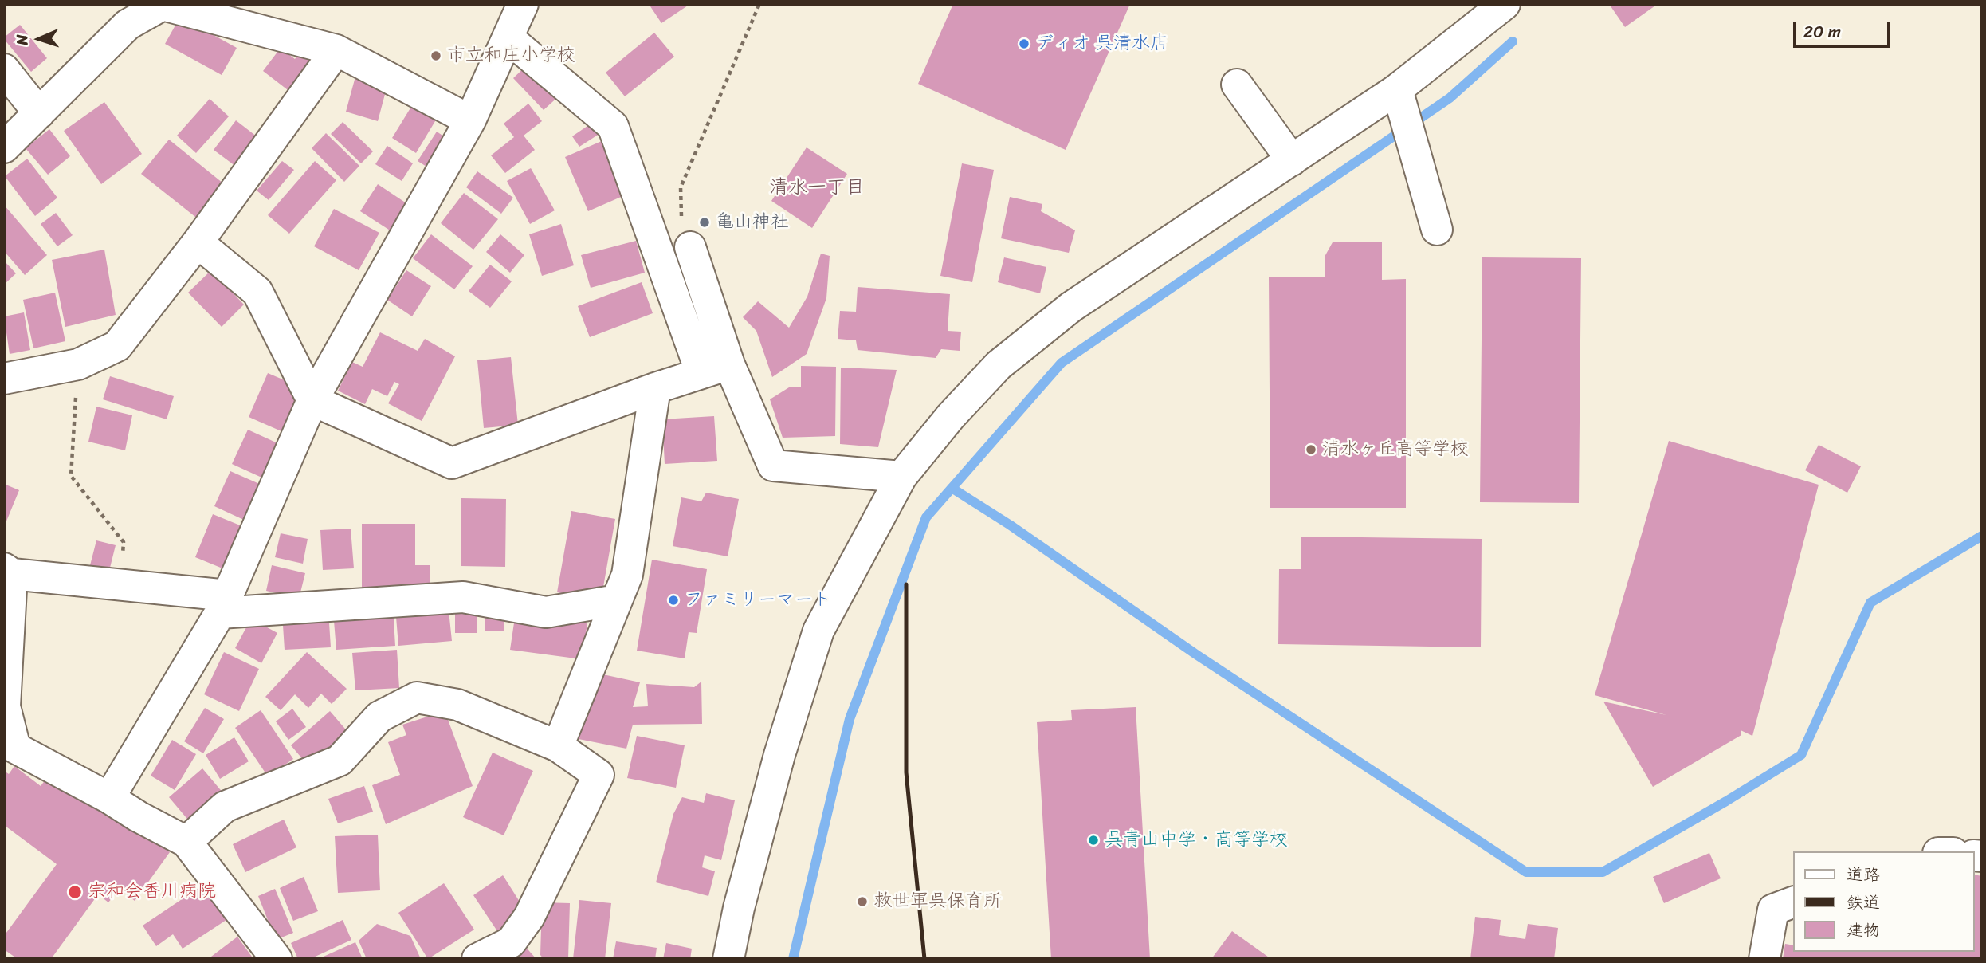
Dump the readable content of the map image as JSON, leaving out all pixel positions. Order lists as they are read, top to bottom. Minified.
{"districts":["清水一丁目"],"places":["ディオ 呉清水店","市立和庄小学校","亀山神社","清水ヶ丘高等学校","ファミリーマート","呉青山中学・高等学校","宗和会香川病院","救世軍呉保育所"],"legend":["道路","鉄道","建物"],"scale_bar":"20 m","north":"left"}
